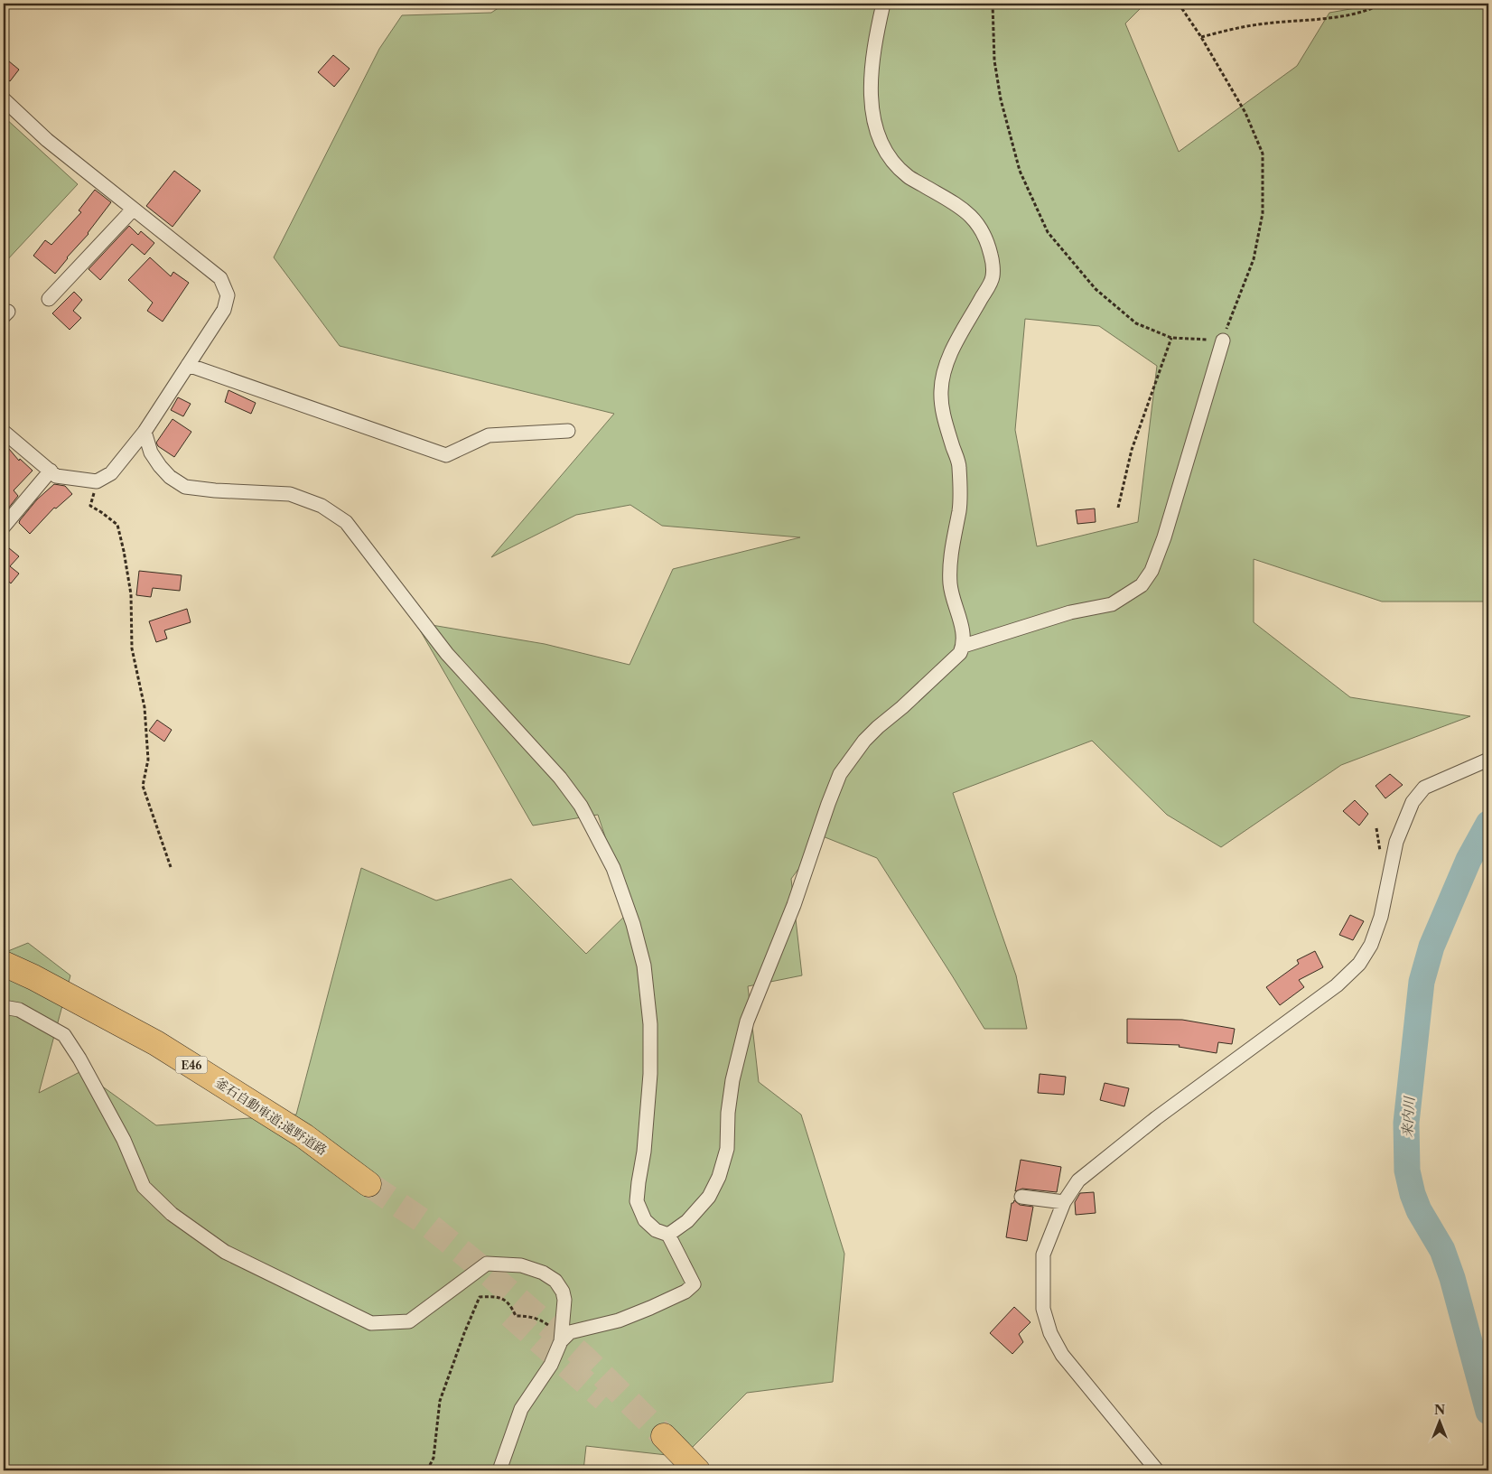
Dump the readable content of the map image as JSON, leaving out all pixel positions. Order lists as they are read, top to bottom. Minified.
{"streets":{"highway":["E46","釜石自動車道;遠野道路"]},"water":["来内川"],"north":"top"}
